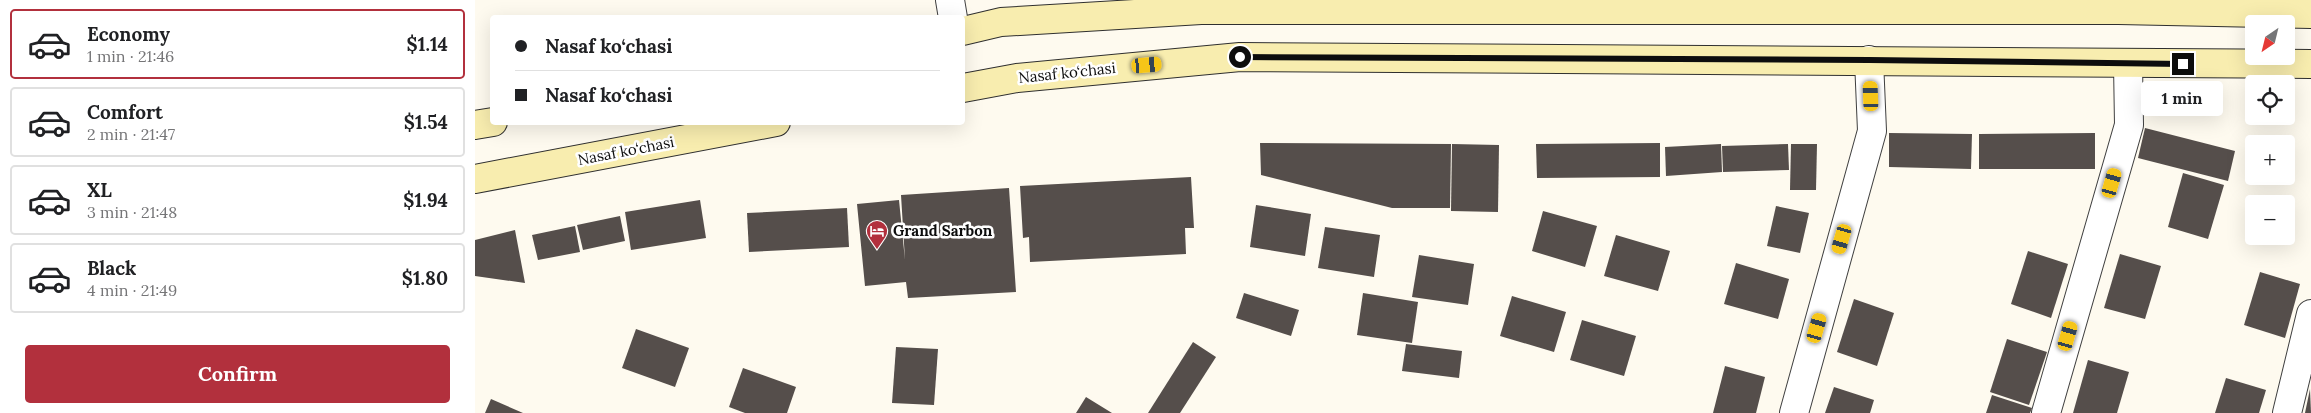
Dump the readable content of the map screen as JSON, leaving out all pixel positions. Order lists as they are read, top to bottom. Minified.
{"streets":{"main road":["Nasaf ko‘chasi"]},"places":{"hotel":["Grand Sarbon"]},"north":"bottom left","page":{"list":[{"name":"Economy","note":"1 min · 21:46","value":"$1.14"},{"name":"Comfort","note":"2 min · 21:47","value":"$1.54"},{"name":"XL","note":"3 min · 21:48","value":"$1.94"},{"name":"Black","note":"4 min · 21:49","value":"$1.80"}],"map_buttons":["+","−"],"banner":["Nasaf ko‘chasi","Nasaf ko‘chasi"],"bubble":"1 min","buttons":"Confirm"}}
